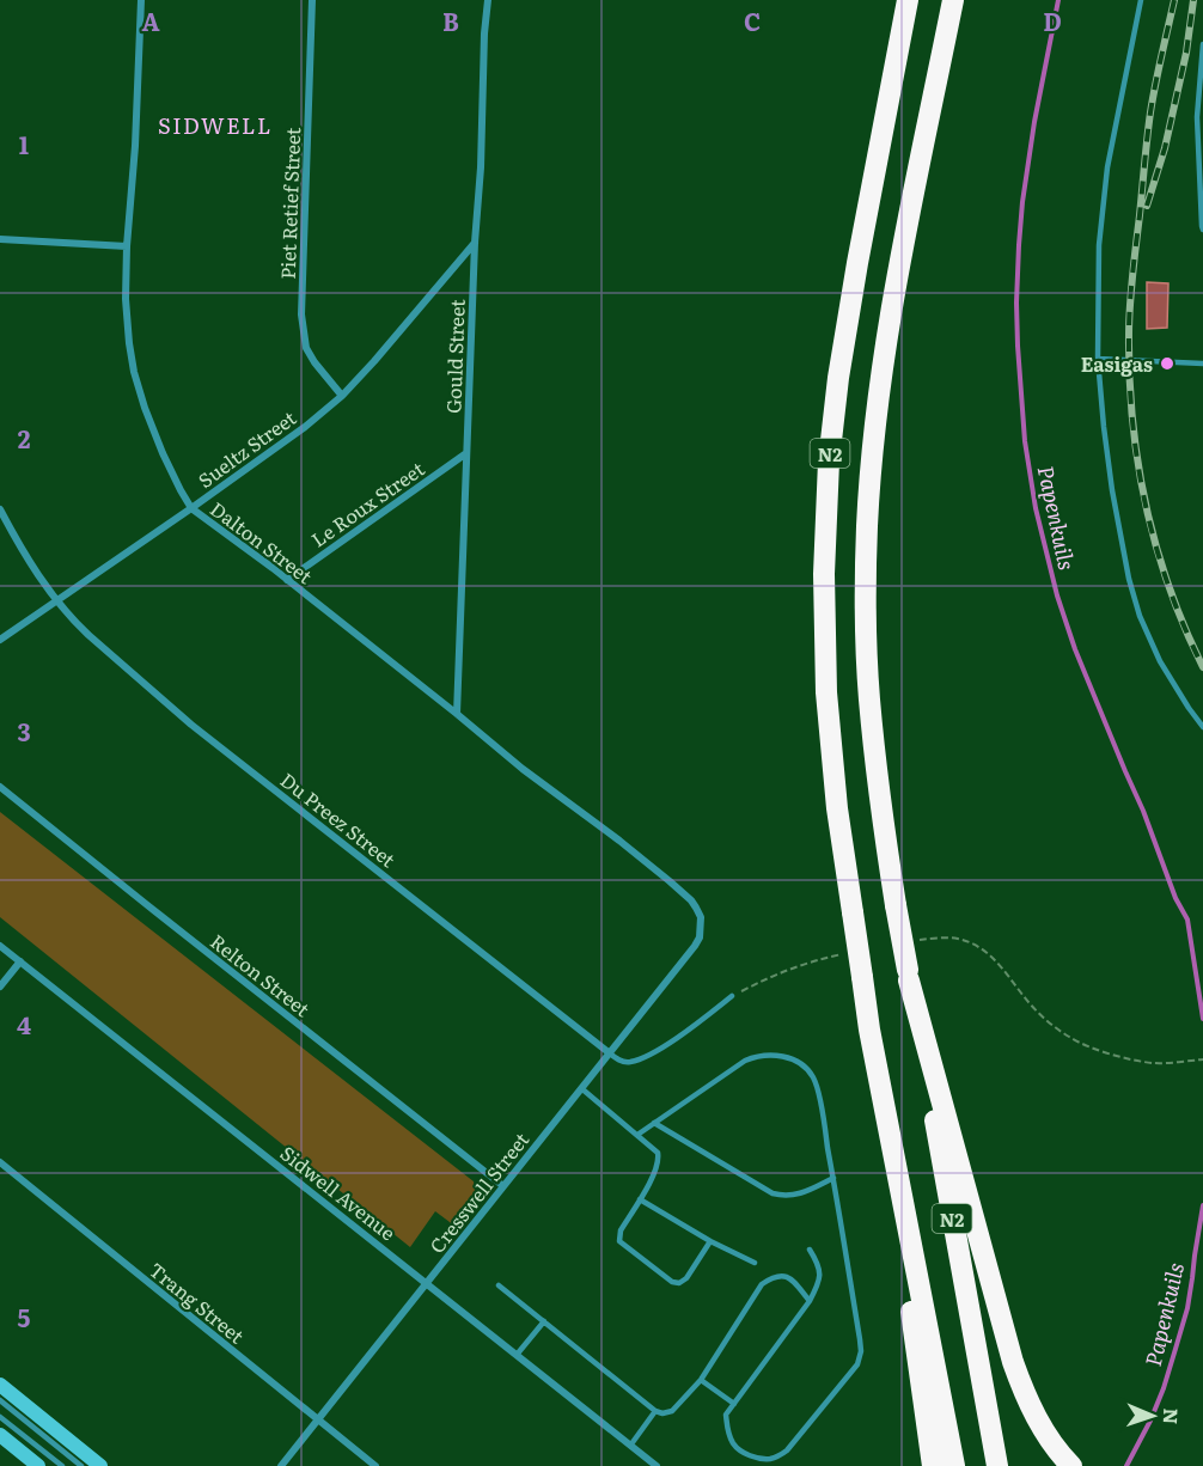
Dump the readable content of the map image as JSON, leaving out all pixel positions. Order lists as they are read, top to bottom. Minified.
{"streets":{"highway":["N2"],"street":["Piet Retief Street","Gould Street","Sueltz Street","Le Roux Street","Dalton Street","Du Preez Street","Relton Street","Sidwell Avenue","Cresswell Street","Trang Street"]},"crossings":[["Piet Retief Street","Sueltz Street"],["Gould Street","Sueltz Street"],["Gould Street","Le Roux Street"],["Gould Street","Dalton Street"],["Sueltz Street","Dalton Street"],["Sueltz Street","Du Preez Street"],["Le Roux Street","Dalton Street"],["Dalton Street","Cresswell Street"],["Du Preez Street","Cresswell Street"],["Relton Street","Cresswell Street"],["Sidwell Avenue","Cresswell Street"],["Cresswell Street","Trang Street"]],"districts":["SIDWELL"],"water":["Papenkuils"],"places":["Easigas"],"north":"right","grid":{"columns":["A","B","C","D"],"rows":["1","2","3","4","5"]}}
